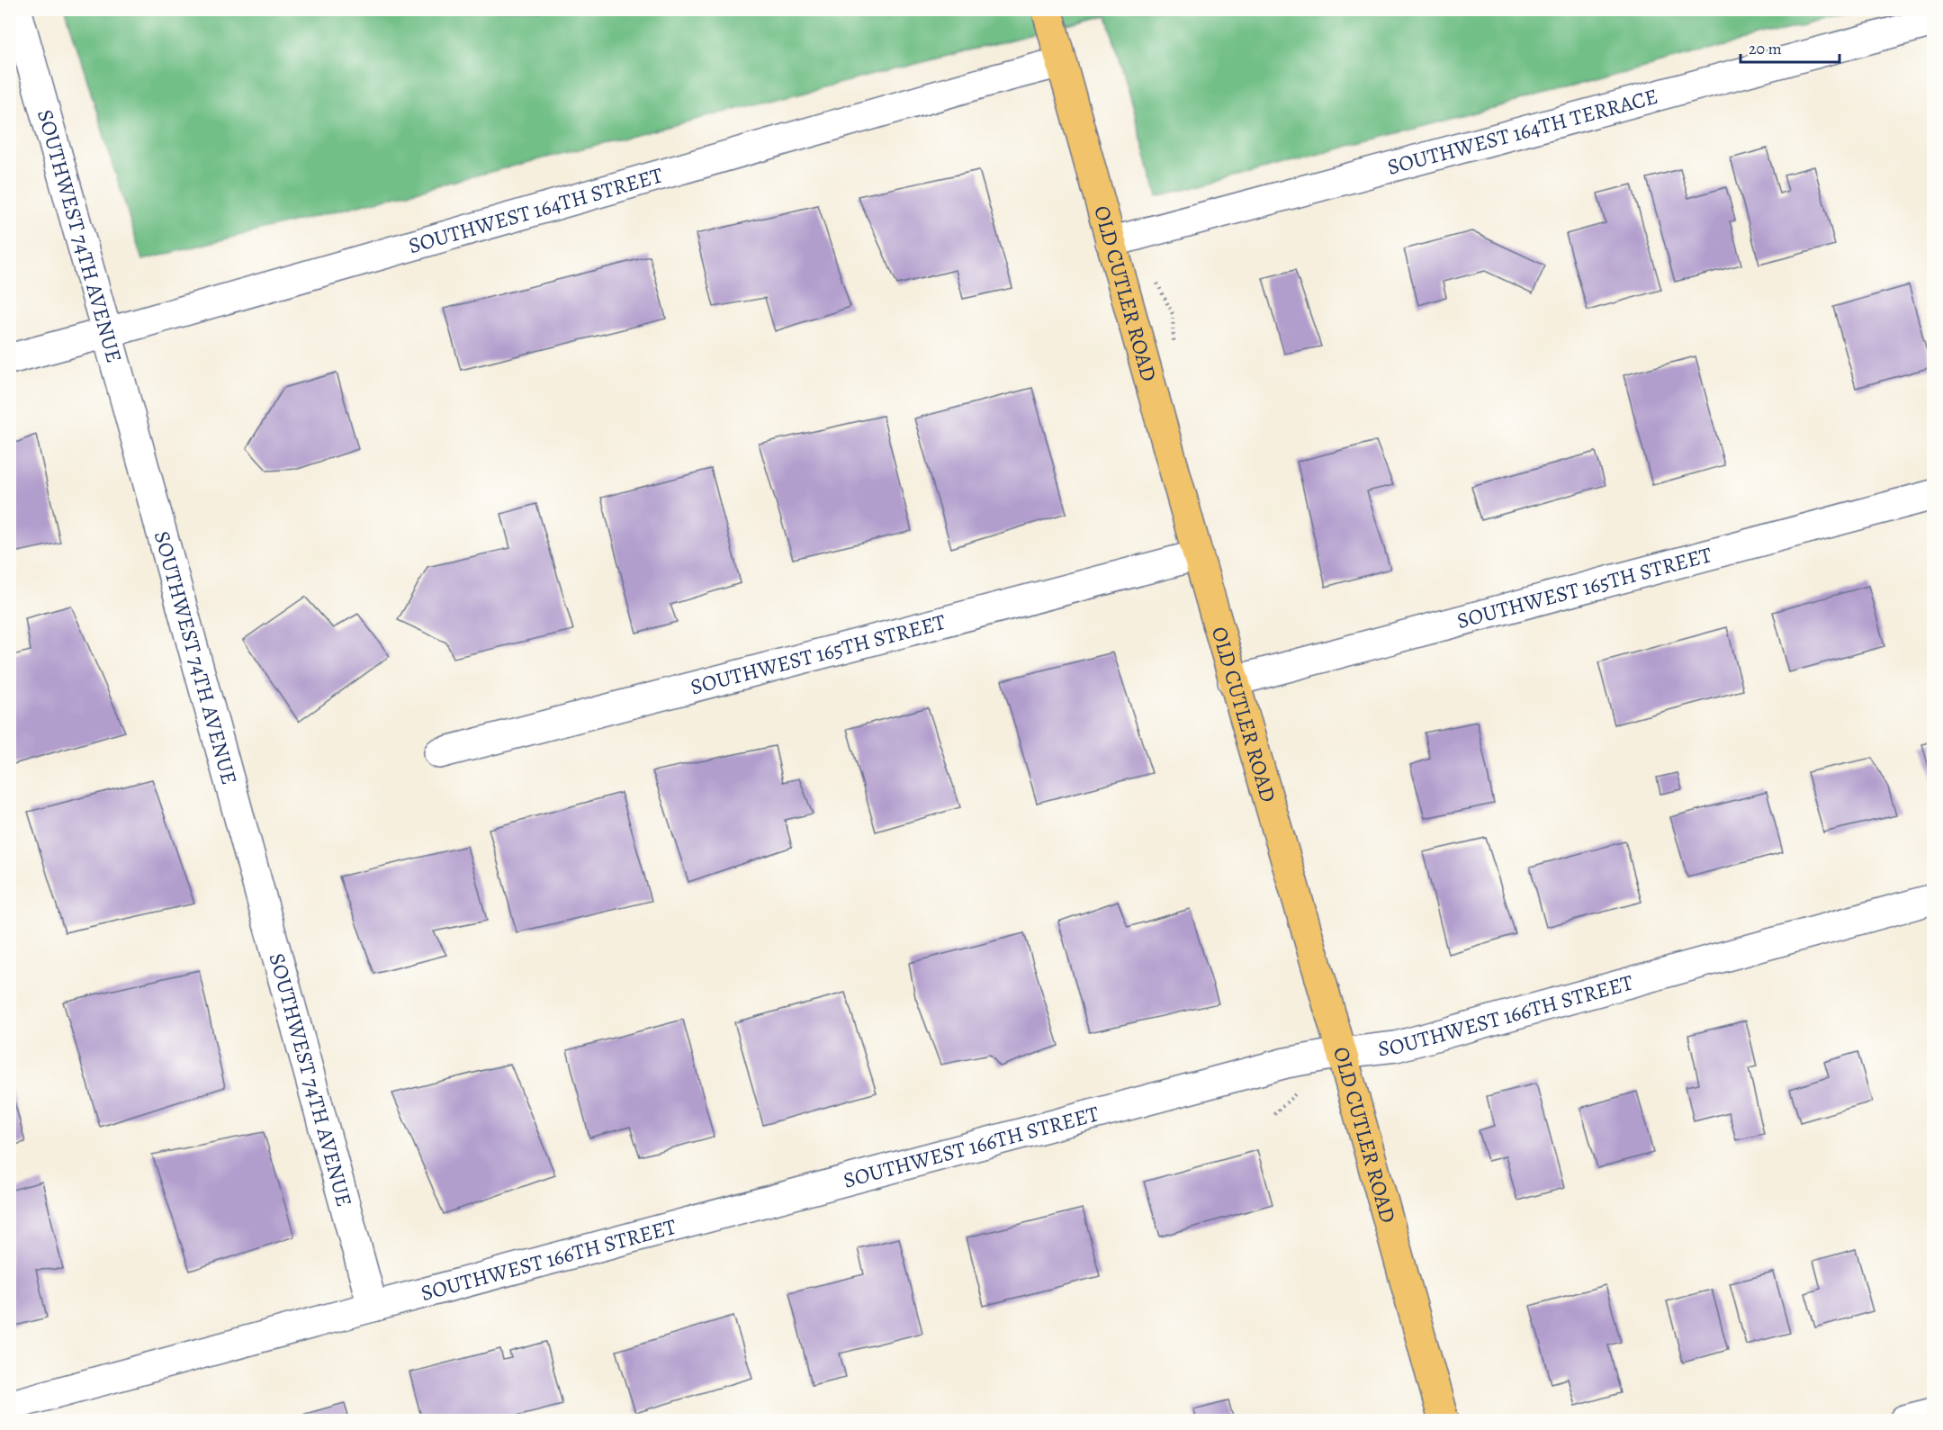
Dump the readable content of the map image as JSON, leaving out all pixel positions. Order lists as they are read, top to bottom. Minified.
{"streets":{"main road":["OLD CUTLER ROAD"],"street":["SOUTHWEST 164TH TERRACE","SOUTHWEST 164TH STREET","SOUTHWEST 74TH AVENUE","SOUTHWEST 165TH STREET","SOUTHWEST 166TH STREET"]},"crossings":[["SOUTHWEST 164TH TERRACE","OLD CUTLER ROAD"],["SOUTHWEST 164TH STREET","SOUTHWEST 74TH AVENUE"],["SOUTHWEST 164TH STREET","OLD CUTLER ROAD"],["SOUTHWEST 74TH AVENUE","SOUTHWEST 166TH STREET"],["OLD CUTLER ROAD","SOUTHWEST 165TH STREET"],["OLD CUTLER ROAD","SOUTHWEST 166TH STREET"]],"scale_bar":"20 m"}
